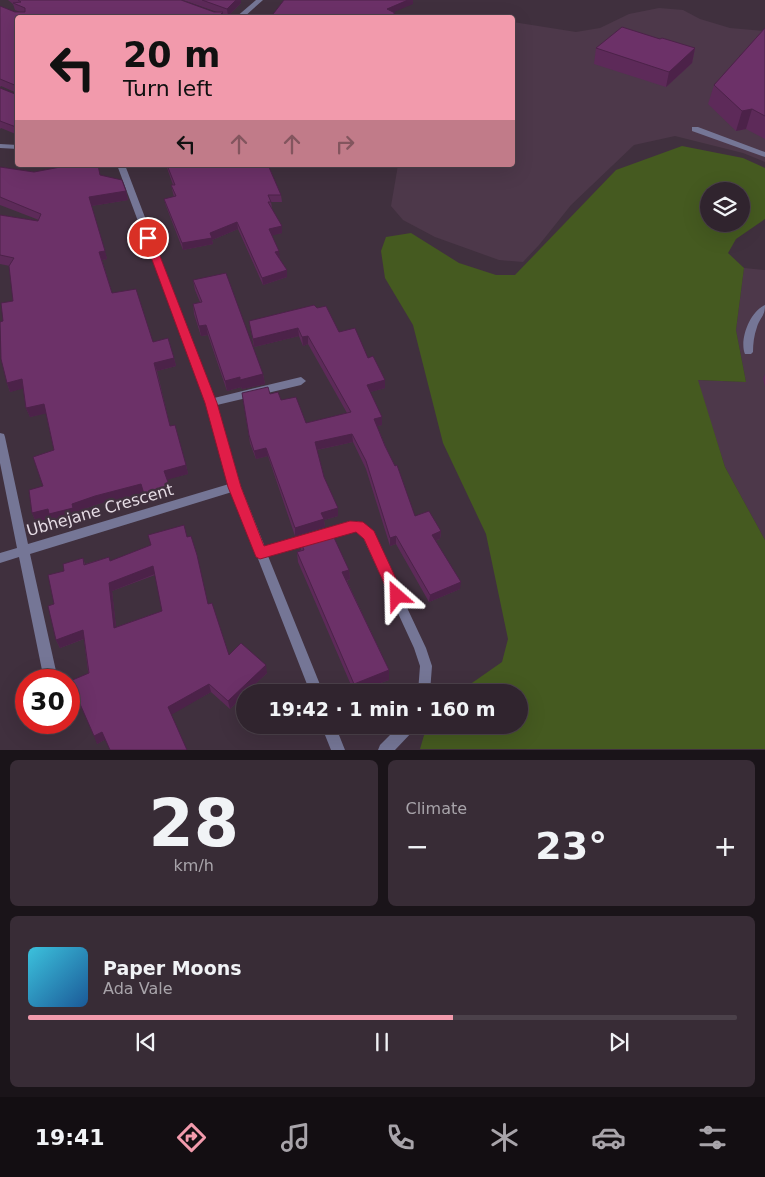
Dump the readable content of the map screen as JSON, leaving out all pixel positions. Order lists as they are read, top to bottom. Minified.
{"streets":{"street":["Ubhejane Crescent"]},"page":{"turn":["20 m","Turn left"],"limit":"30","trip":"19:42 · 1 min · 160 m","tile":[["28","km/h"],"Climate"],"heat":["−","23°","+"],"song":["Paper Moons","Ada Vale"],"tabs":"19:41"}}
